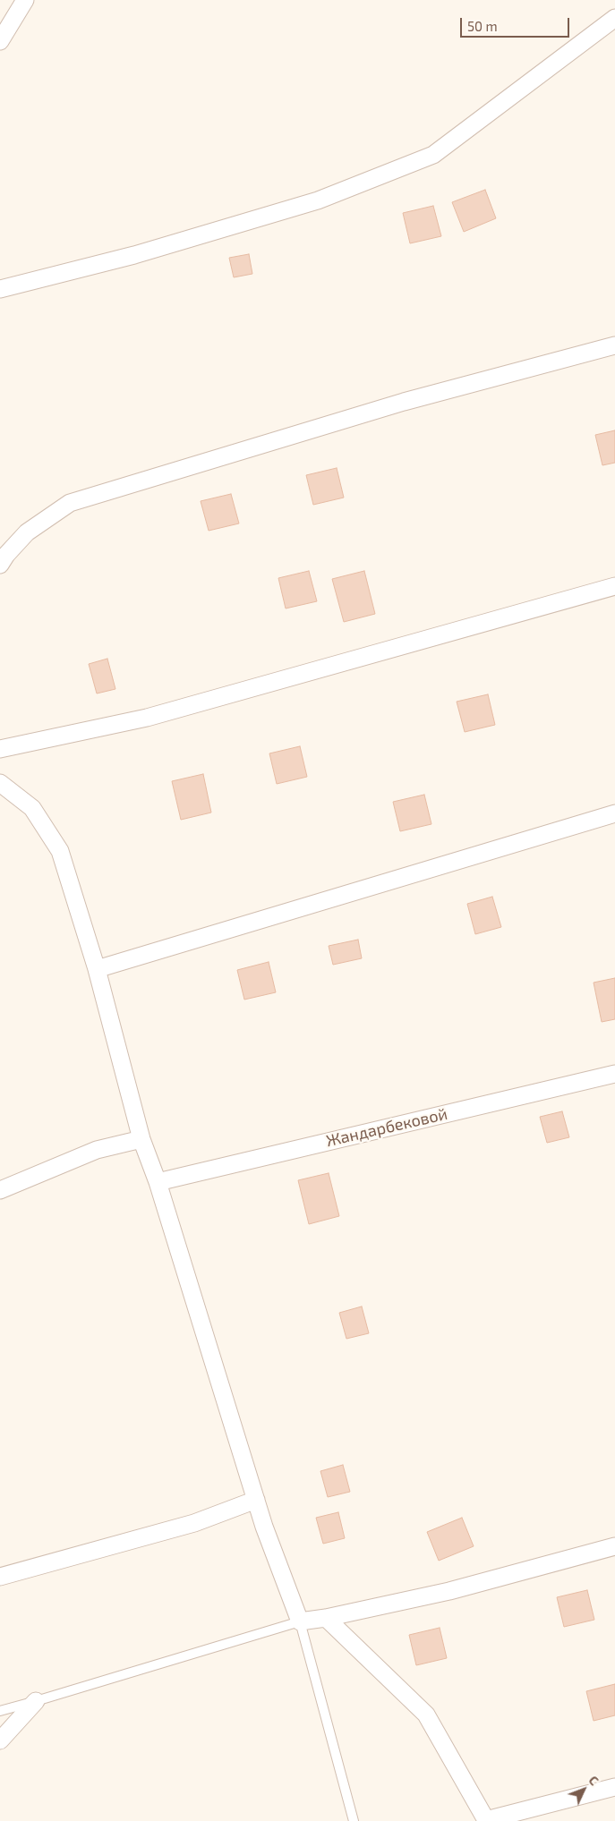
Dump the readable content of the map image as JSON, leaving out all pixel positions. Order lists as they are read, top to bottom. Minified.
{"streets":{"street":["Жандарбековой"]},"scale_bar":"50 m","north":"top right"}
